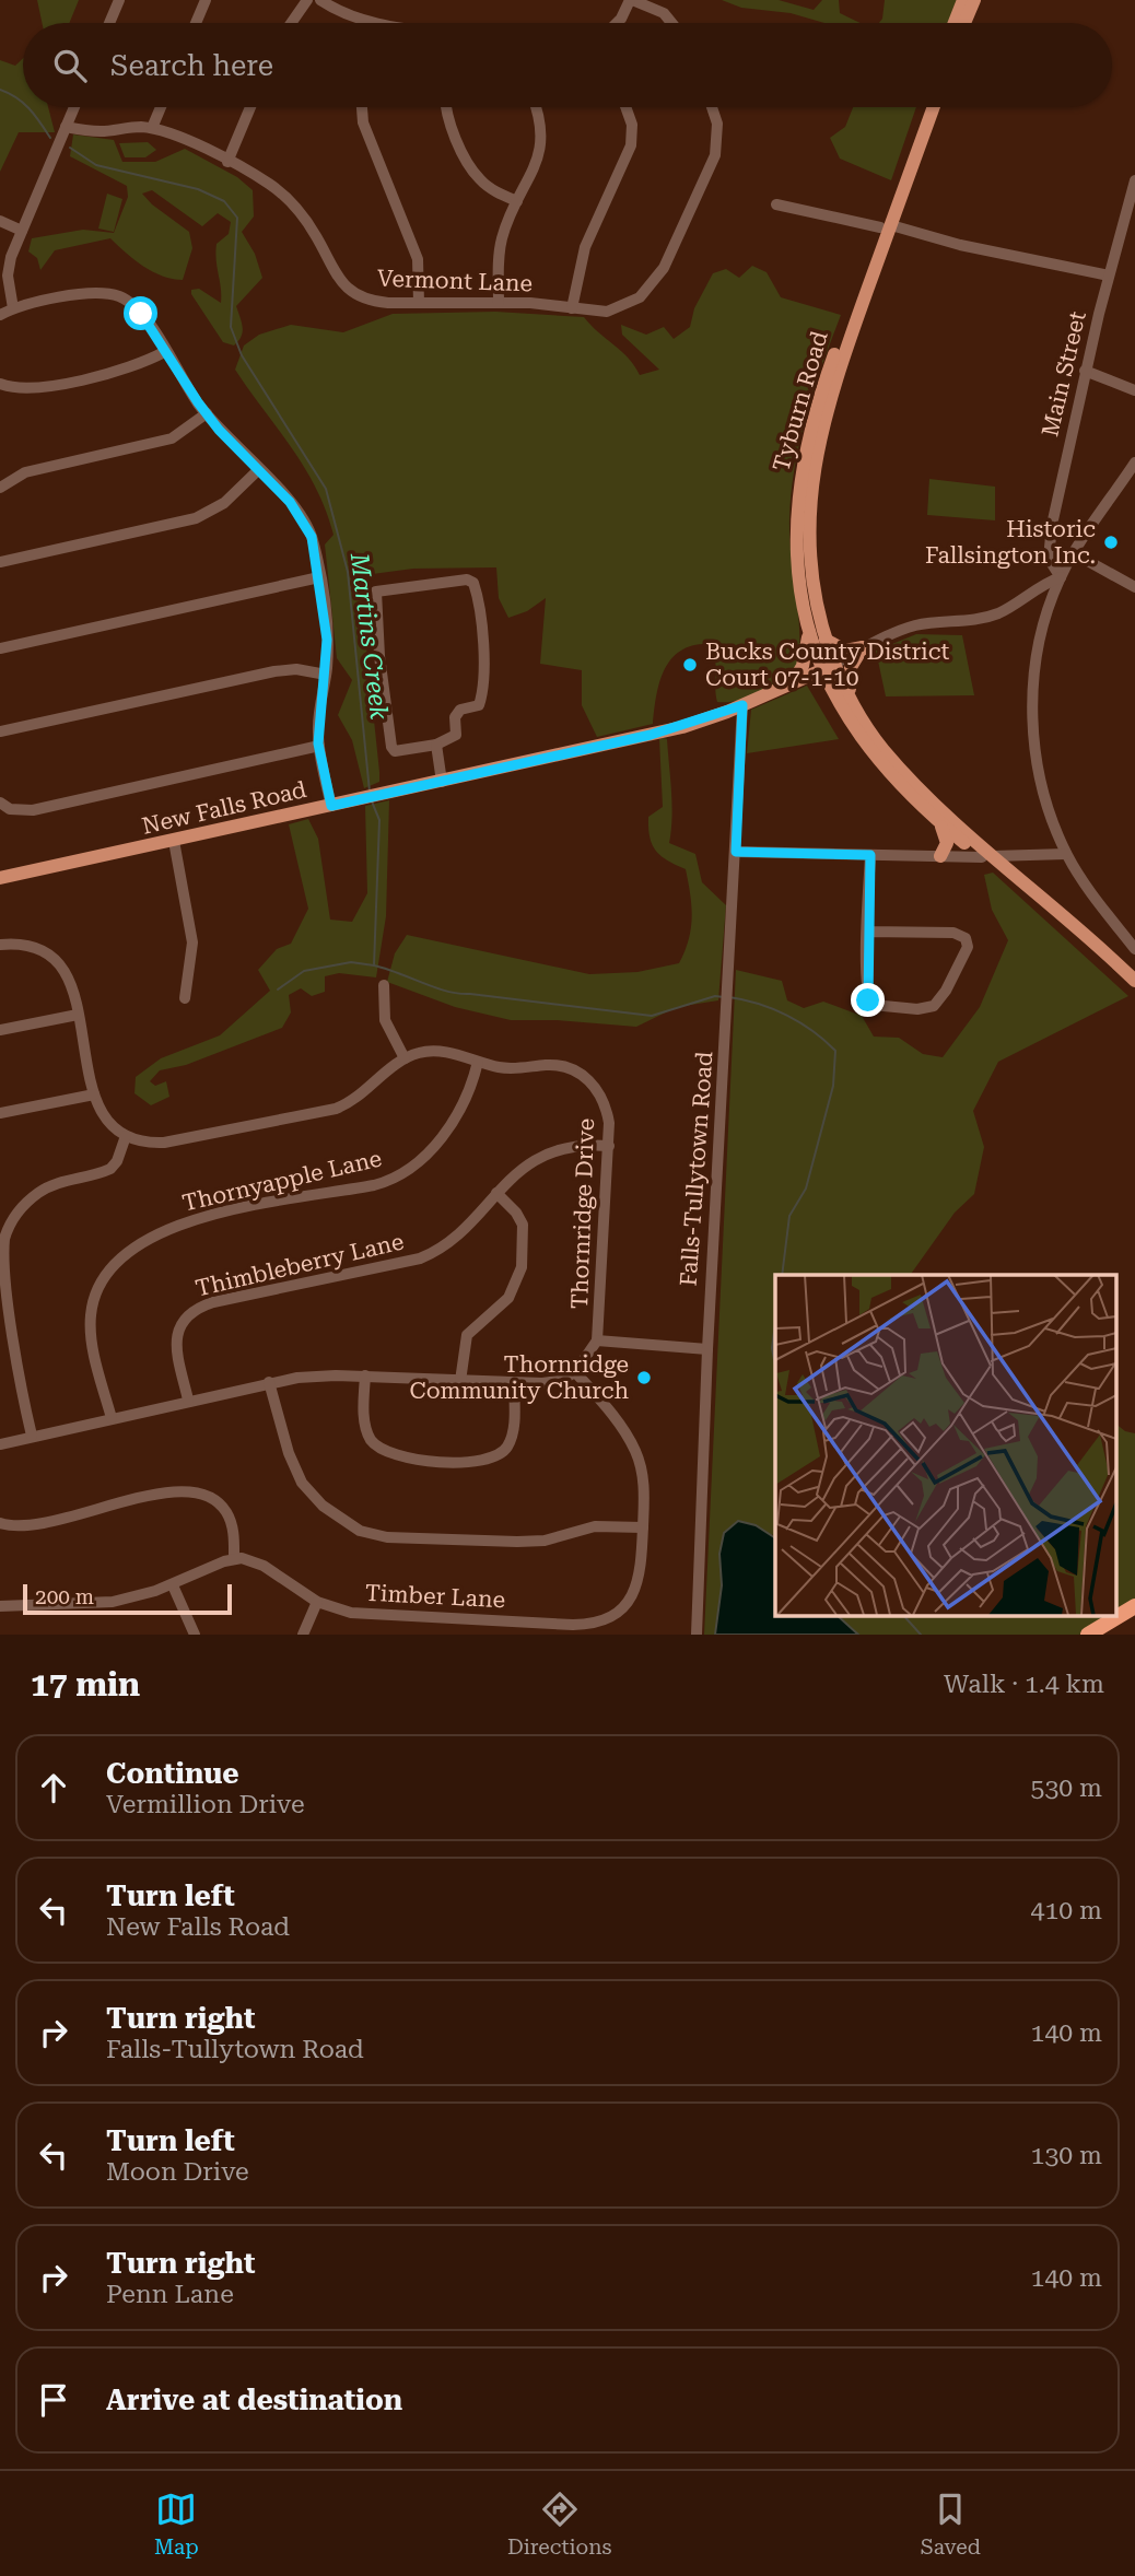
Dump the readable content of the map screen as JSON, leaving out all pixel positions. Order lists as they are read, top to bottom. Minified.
{"streets":{"main road":["Tyburn Road","New Falls Road"],"street":["Vermont Lane","Main Street","Falls-Tullytown Road","Thornyapple Lane","Thornridge Drive","Thimbleberry Lane","Timber Lane"]},"crossings":[["Main Street","New Falls Road"],["Tyburn Road","New Falls Road"],["New Falls Road","Falls-Tullytown Road"],["Thornyapple Lane","Thornridge Drive"],["Thornridge Drive","Thimbleberry Lane"],["Thornridge Drive","Timber Lane"]],"water":["Martins Creek"],"places":["Historic Fallsington Inc.","Bucks County District Court 07-1-10","Thornridge Community Church"],"scale_bar":"200 m","page":{"search":"Search here","scale":"200 m","heading":["17 min","Walk · 1.4 km"],"list":[["Continue","Vermillion Drive","530 m"],["Turn left","New Falls Road","410 m"],["Turn right","Falls-Tullytown Road","140 m"],["Turn left","Moon Drive","130 m"],["Turn right","Penn Lane","140 m"],"Arrive at destination"],"nav":["Map","Directions","Saved"]}}
